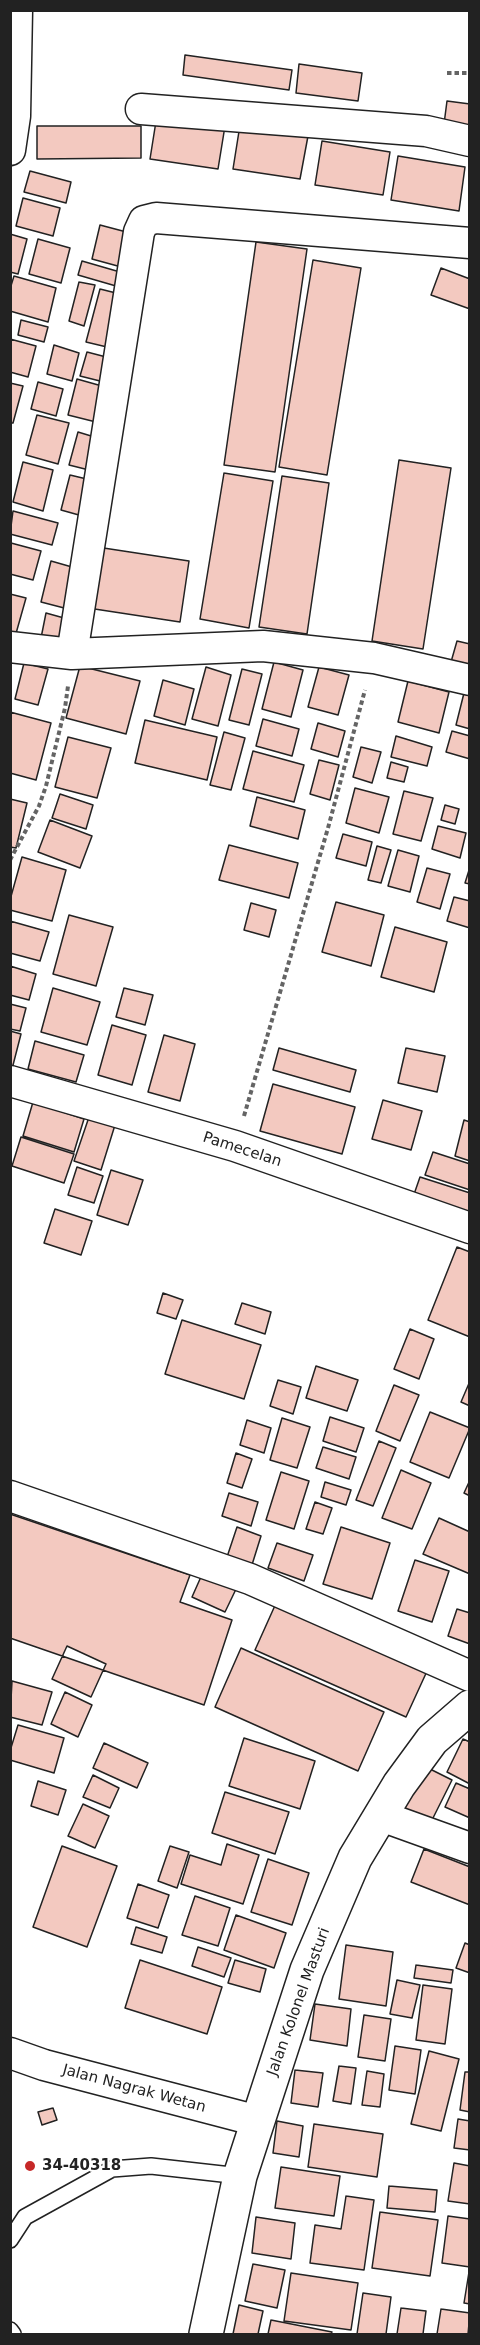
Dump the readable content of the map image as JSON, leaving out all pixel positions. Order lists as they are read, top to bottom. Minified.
{"streets":{"main road":["Jalan Kolonel Masturi"],"street":["Pamecelan","Jalan Nagrak Wetan"]},"crossings":[["Jalan Kolonel Masturi","Jalan Nagrak Wetan"]],"places":["34-40318"]}
